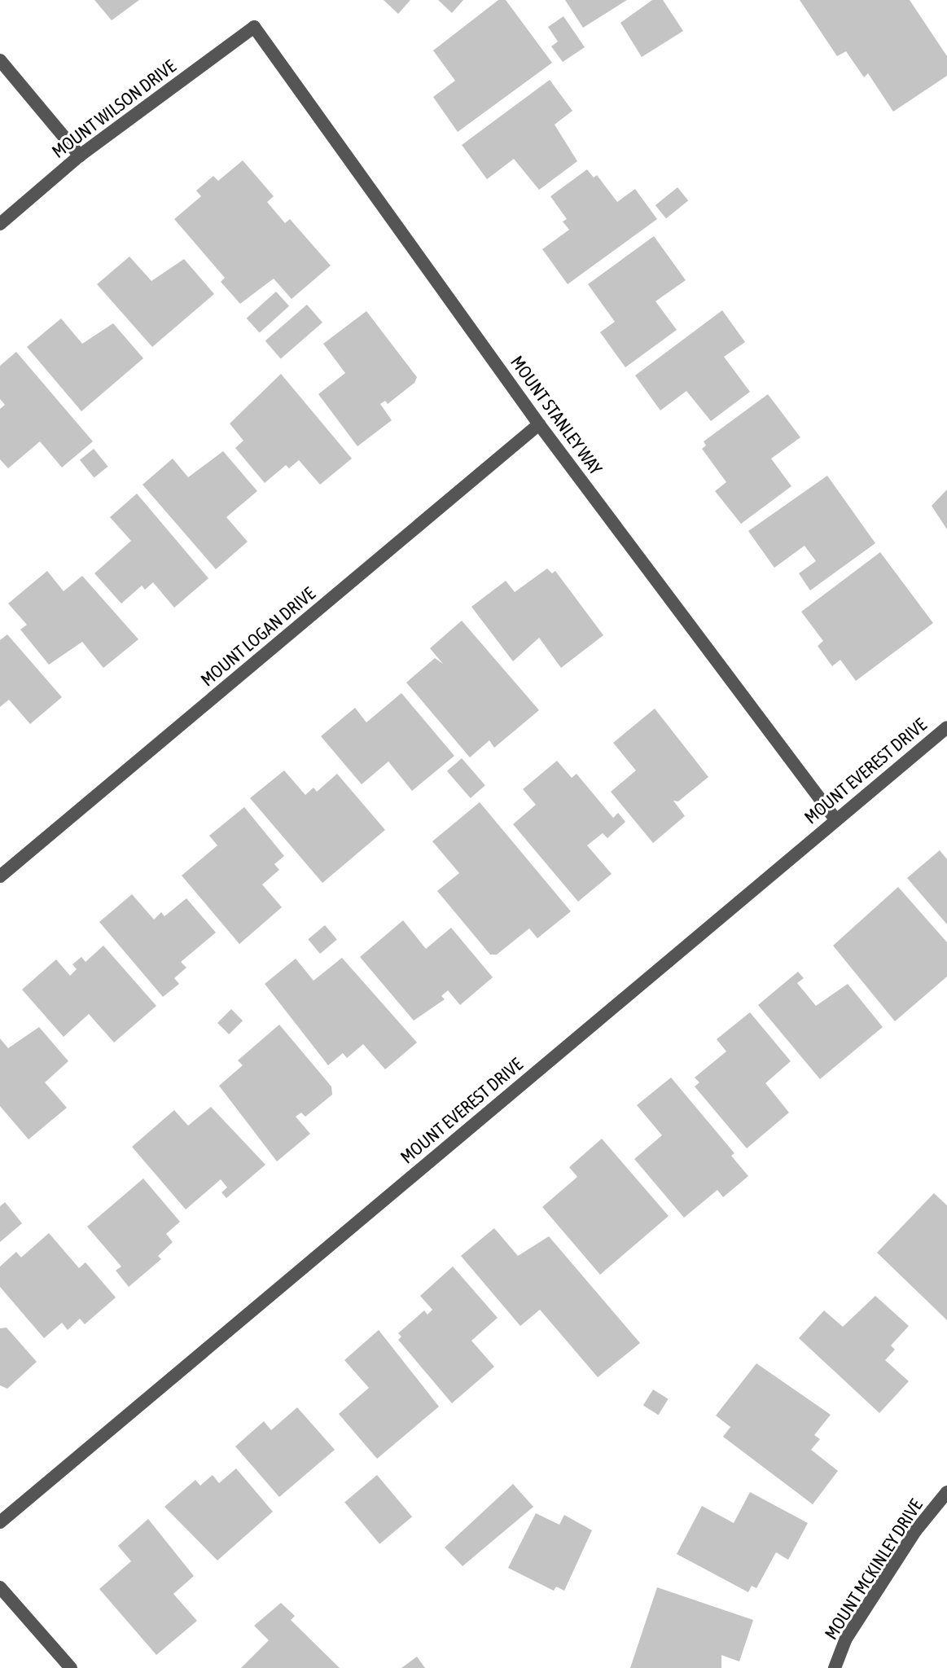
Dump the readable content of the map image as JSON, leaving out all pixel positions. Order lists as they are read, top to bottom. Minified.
{"streets":{"street":["MOUNT WILSON DRIVE","MOUNT STANLEY WAY","MOUNT LOGAN DRIVE","MOUNT EVEREST DRIVE","MOUNT MCKINLEY DRIVE"]},"crossings":[["MOUNT WILSON DRIVE","MOUNT STANLEY WAY"],["MOUNT STANLEY WAY","MOUNT LOGAN DRIVE"],["MOUNT STANLEY WAY","MOUNT EVEREST DRIVE"]]}
